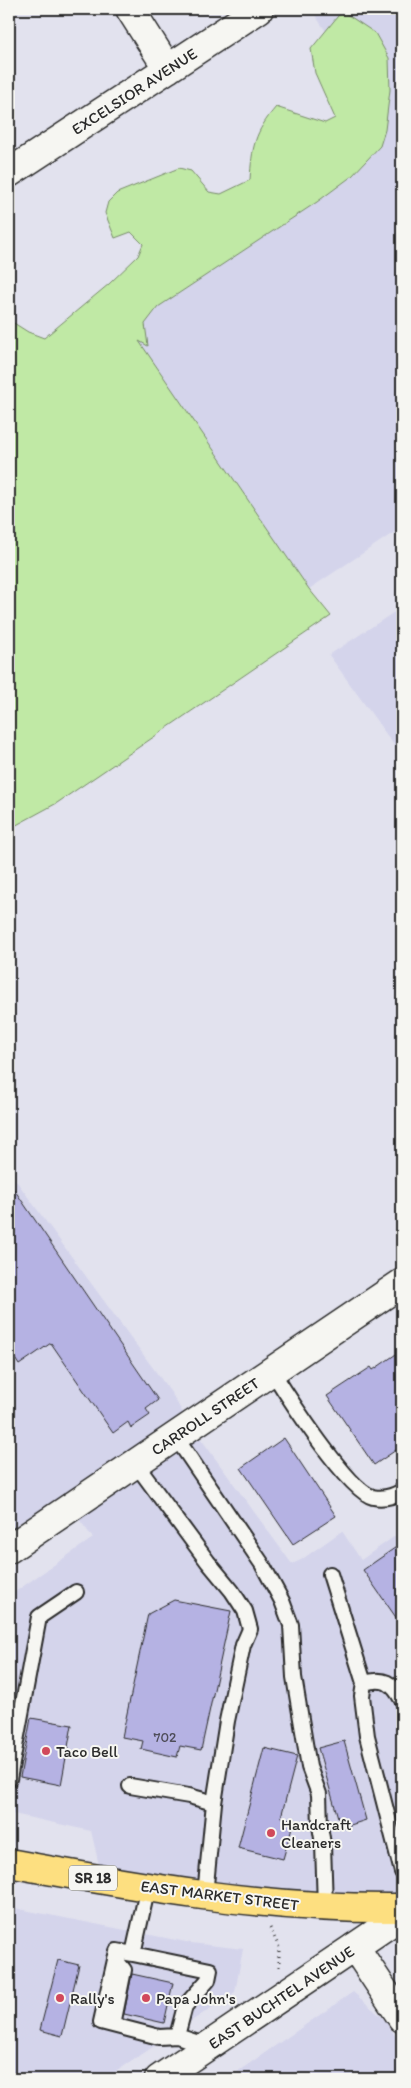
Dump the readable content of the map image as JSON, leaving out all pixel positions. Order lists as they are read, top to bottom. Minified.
{"streets":{"main road":["SR 18","EAST MARKET STREET"],"street":["EXCELSIOR AVENUE","CARROLL STREET","EAST BUCHTEL AVENUE"]},"places":["Taco Bell","Handcraft Cleaners","Rally's","Papa John's"],"house_numbers":["702"]}
